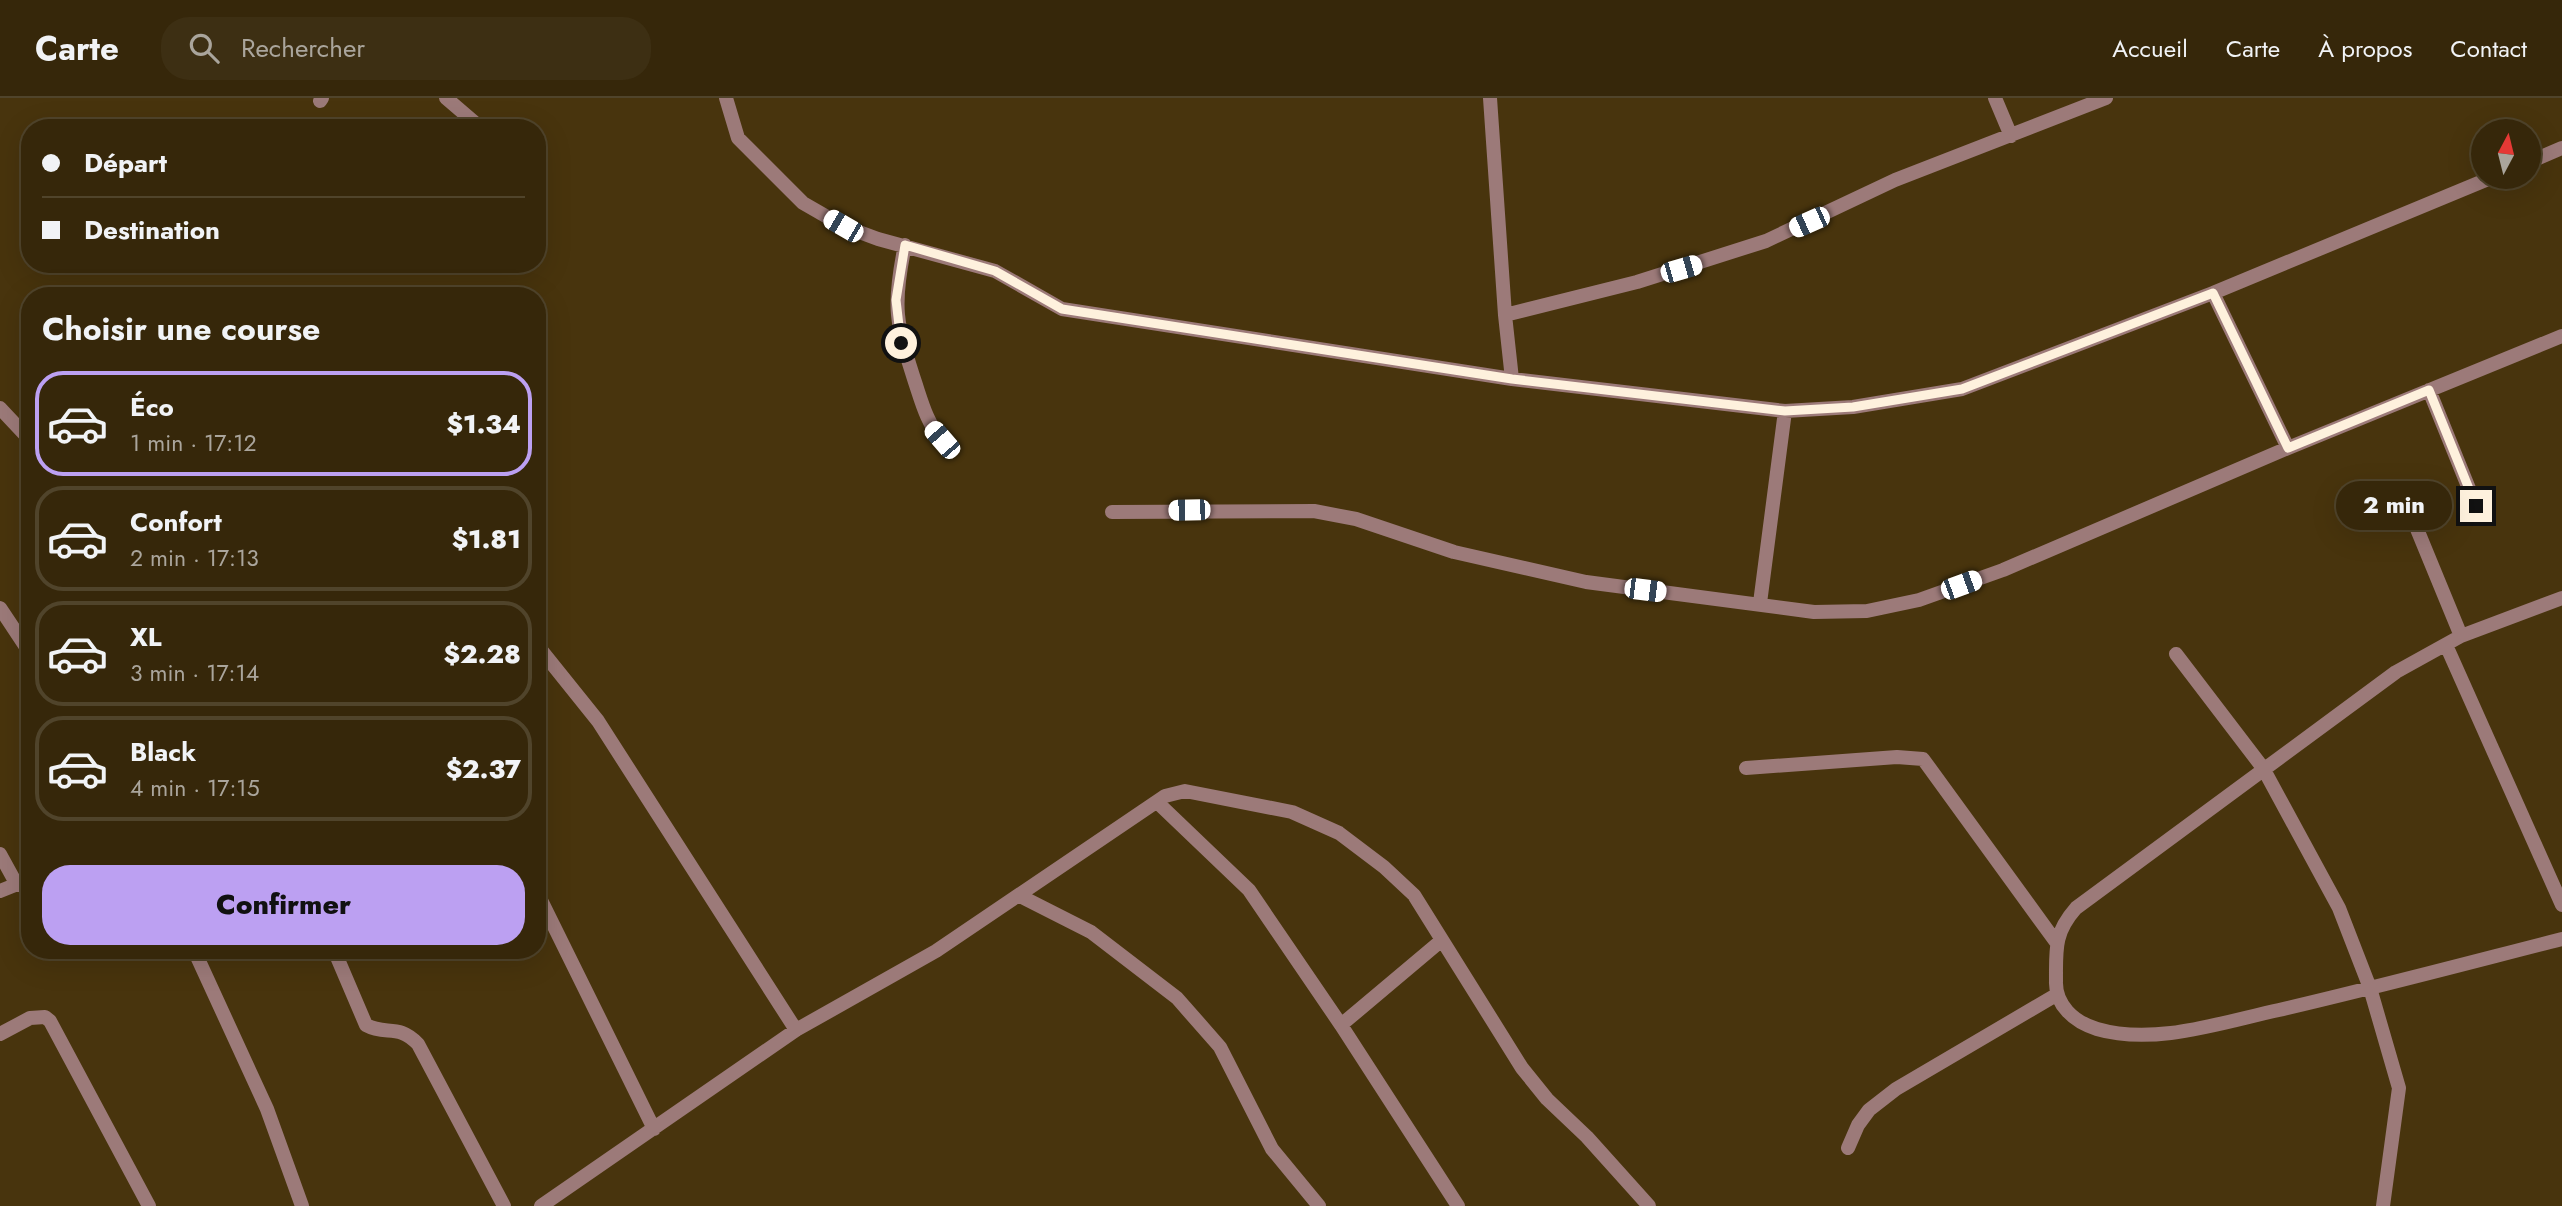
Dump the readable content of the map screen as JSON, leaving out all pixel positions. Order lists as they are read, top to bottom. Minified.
{"north":"top","page":{"header":"Carte","search":"Rechercher","nav":["Accueil","Carte","À propos","Contact"],"banner":["Départ","Destination"],"heading":"Choisir une course","list":[{"name":"Éco","note":"1 min · 17:12","value":"$1.34"},{"name":"Confort","note":"2 min · 17:13","value":"$1.81"},{"name":"XL","note":"3 min · 17:14","value":"$2.28"},{"name":"Black","note":"4 min · 17:15","value":"$2.37"}],"bubble":"2 min","buttons":"Confirmer"}}
